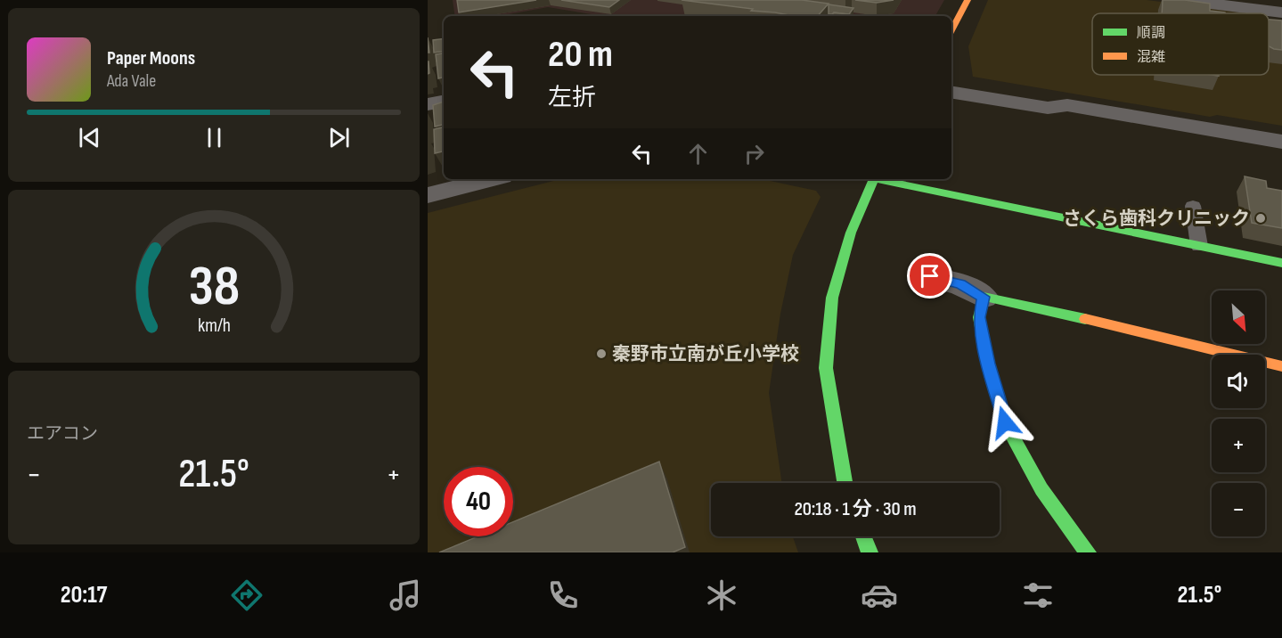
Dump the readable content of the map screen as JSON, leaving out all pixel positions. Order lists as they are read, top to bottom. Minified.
{"places":["さくら歯科クリニック","秦野市立南が丘小学校"],"legend":["順調","混雑"],"north":"bottom right","page":{"turn":["20 m","左折"],"song":["Paper Moons","Ada Vale"],"map_buttons":["+","−"],"tile":"エアコン","heat":["−","21.5°","+"],"limit":"40","trip":"20:18 · 1 分 · 30 m","tabs":["20:17","21.5°"],"gauge":["38","km/h"]}}
